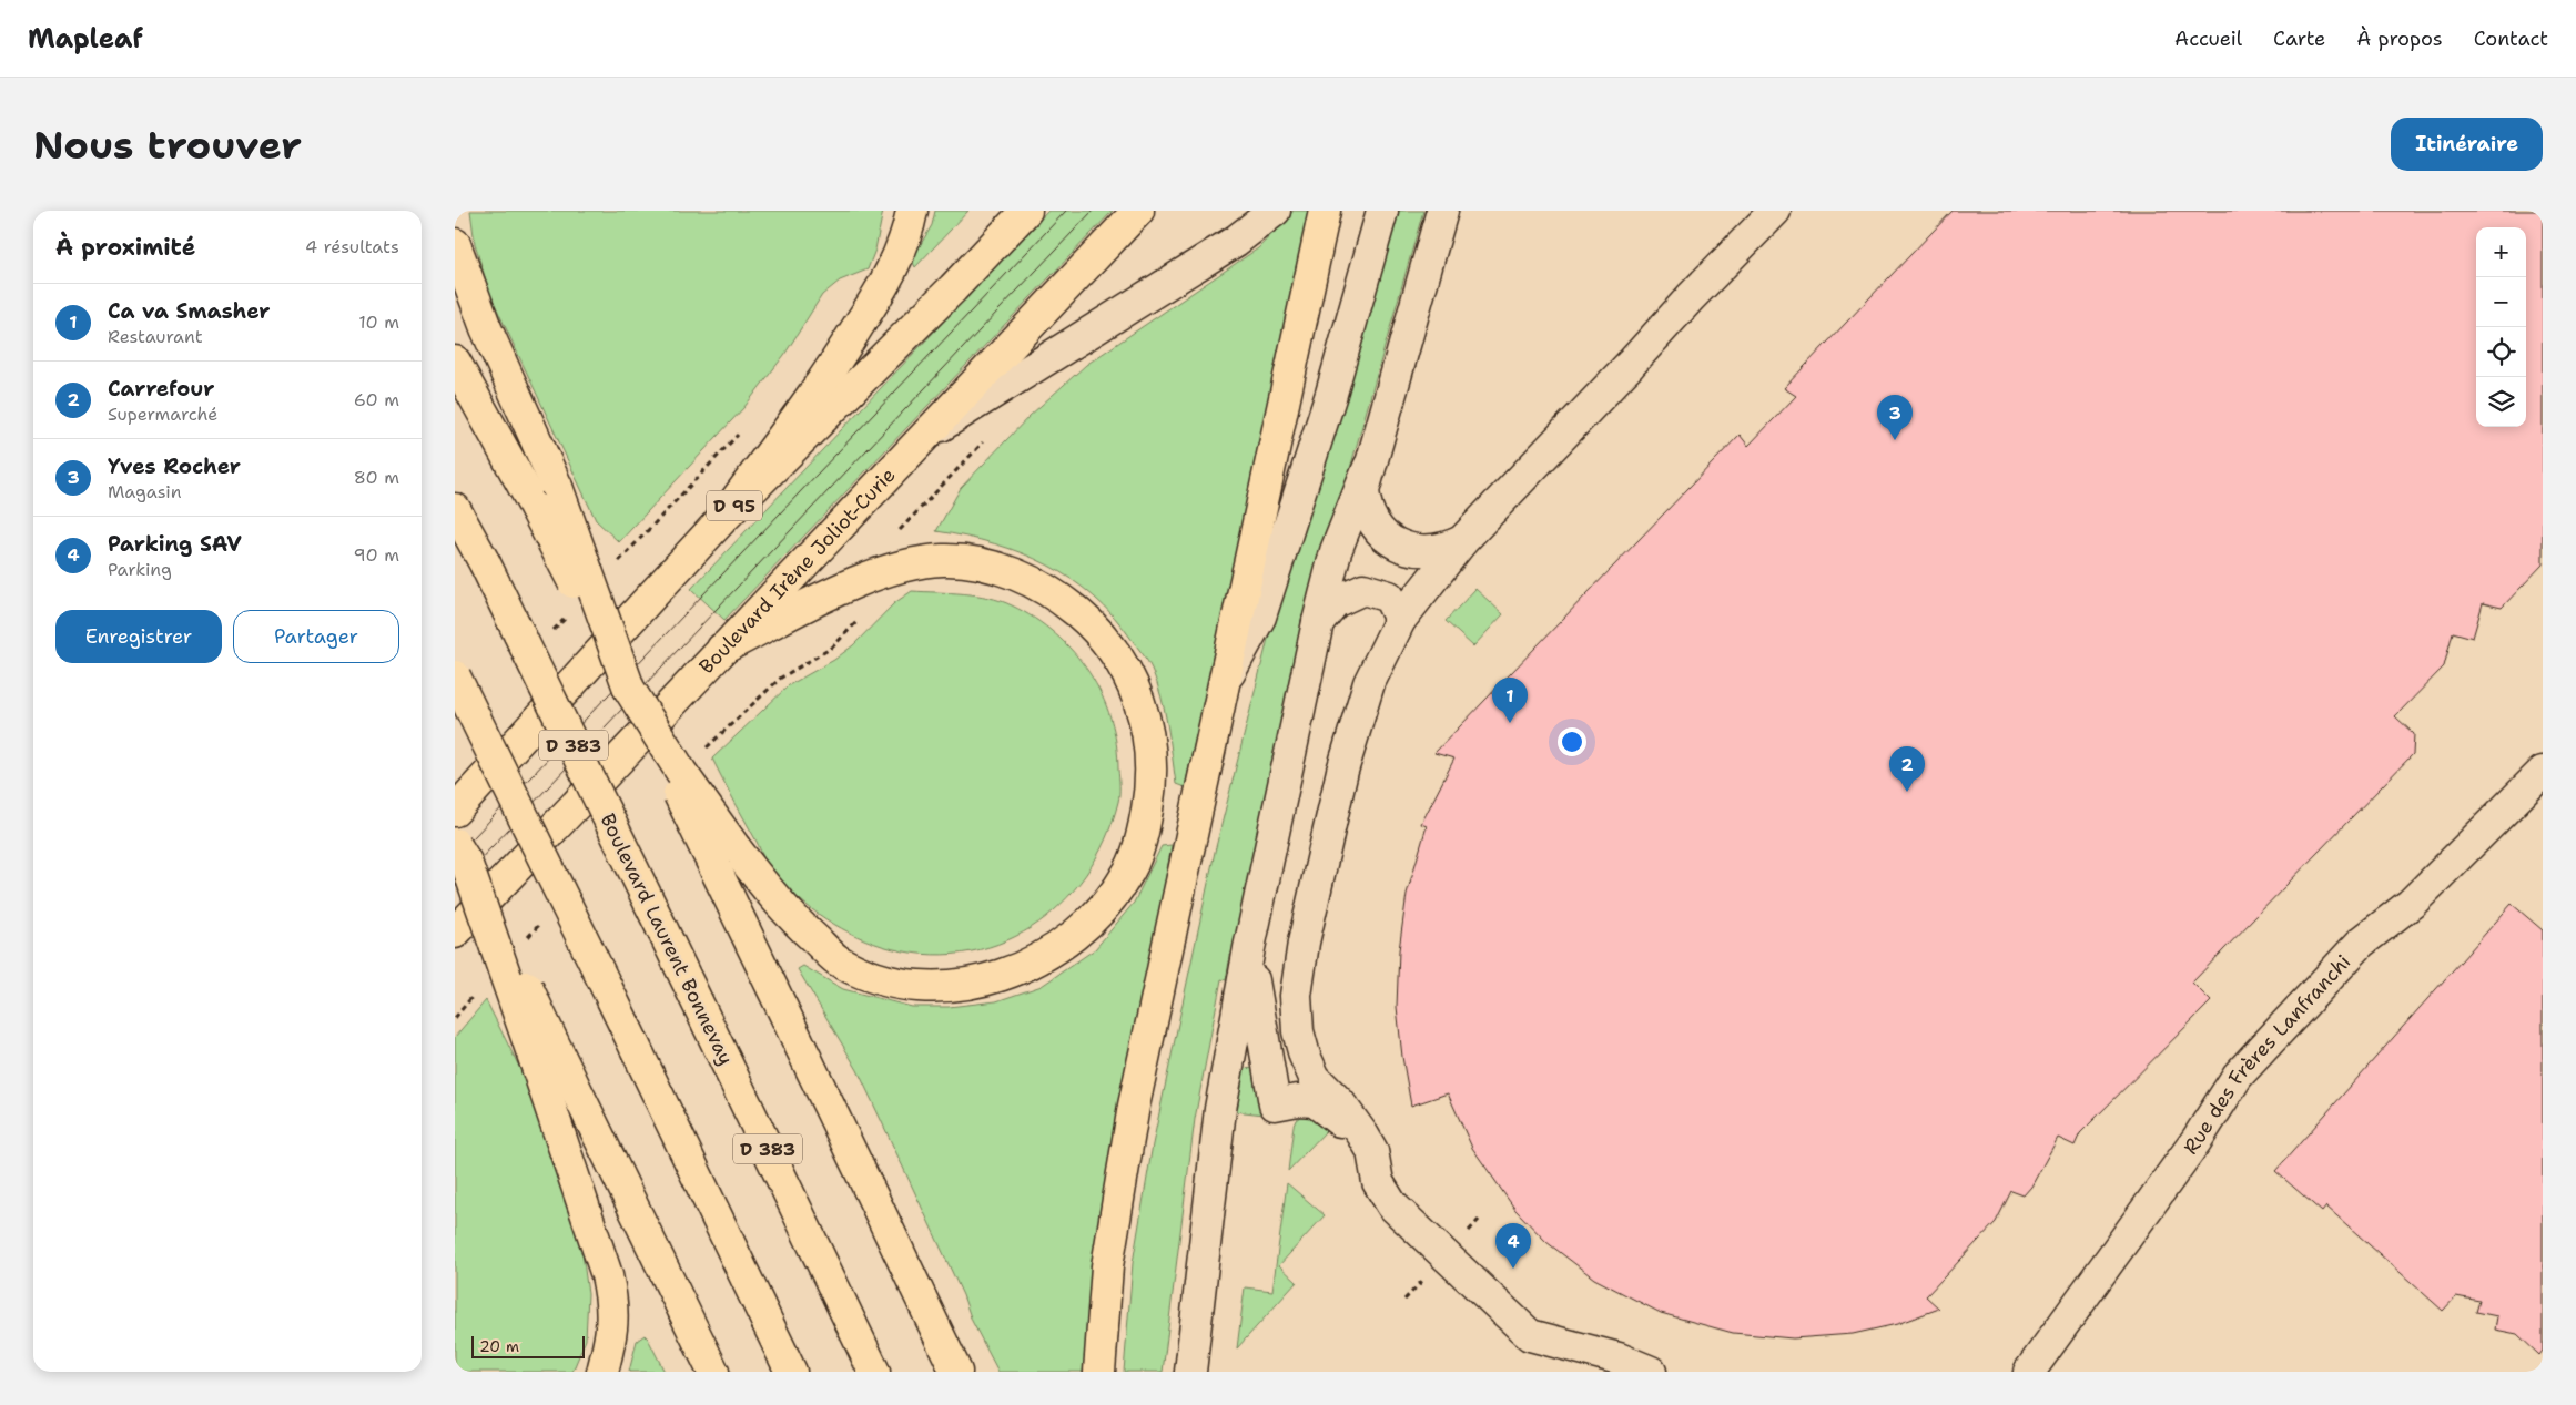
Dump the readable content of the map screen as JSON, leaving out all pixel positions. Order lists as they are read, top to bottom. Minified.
{"streets":{"main road":["D 95","Boulevard Irène Joliot-Curie","D 383","Boulevard Laurent Bonnevay"],"street":["Rue des Frères Lanfranchi"]},"scale_bar":"20 m","page":{"header":"Mapleaf","nav":["Accueil","Carte","À propos","Contact"],"buttons":["Itinéraire",["Enregistrer","Partager"]],"title":"Nous trouver","heading":["À proximité","4 résultats"],"map_buttons":["+","−"],"list":[{"mark":"1","name":"Ca va Smasher","note":"Restaurant","value":"10 m"},{"mark":"2","name":"Carrefour","note":"Supermarché","value":"60 m"},{"mark":"3","name":"Yves Rocher","note":"Magasin","value":"80 m"},{"mark":"4","name":"Parking SAV","note":"Parking","value":"90 m"}],"pins":["3","1","2","4"],"scale":"20 m"}}
